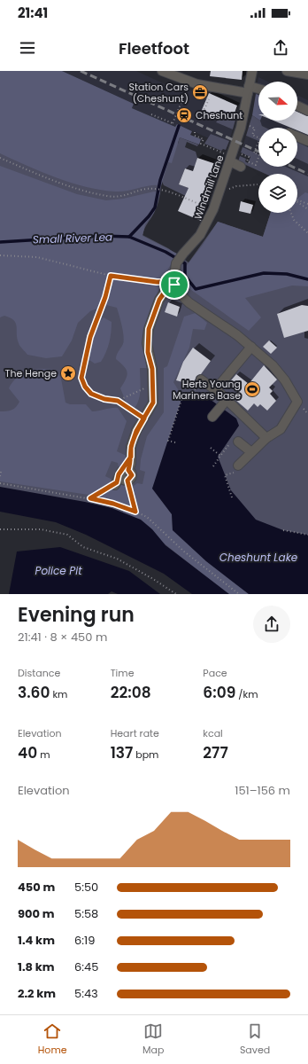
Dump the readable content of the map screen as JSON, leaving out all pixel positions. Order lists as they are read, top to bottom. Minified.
{"streets":{"street":["Windmill Lane"]},"water":["Small River Lea","Cheshunt Lake","Police Pit"],"places":{"office":["Station Cars (Cheshunt)"],"station":["Cheshunt"],"place":["The Henge"],"sports":["Herts Young Mariners Base"]},"north":"right","page":{"status":"21:41","header":"Fleetfoot","heading":["Evening run","21:41 · 8 × 450 m"],"stats":[["Distance","3.60 km"],["Time","22:08"],["Pace","6:09 /km"],["Elevation","40 m"],["Heart rate","137 bpm"],["kcal","277"]],"chart":["Elevation","151–156 m"],"list":[{"name":"450 m","note":"5:50"},{"name":"900 m","note":"5:58"},{"name":"1.4 km","note":"6:19"},{"name":"1.8 km","note":"6:45"},{"name":"2.2 km","note":"5:43"}],"tabs":["Home","Map","Saved"]}}
